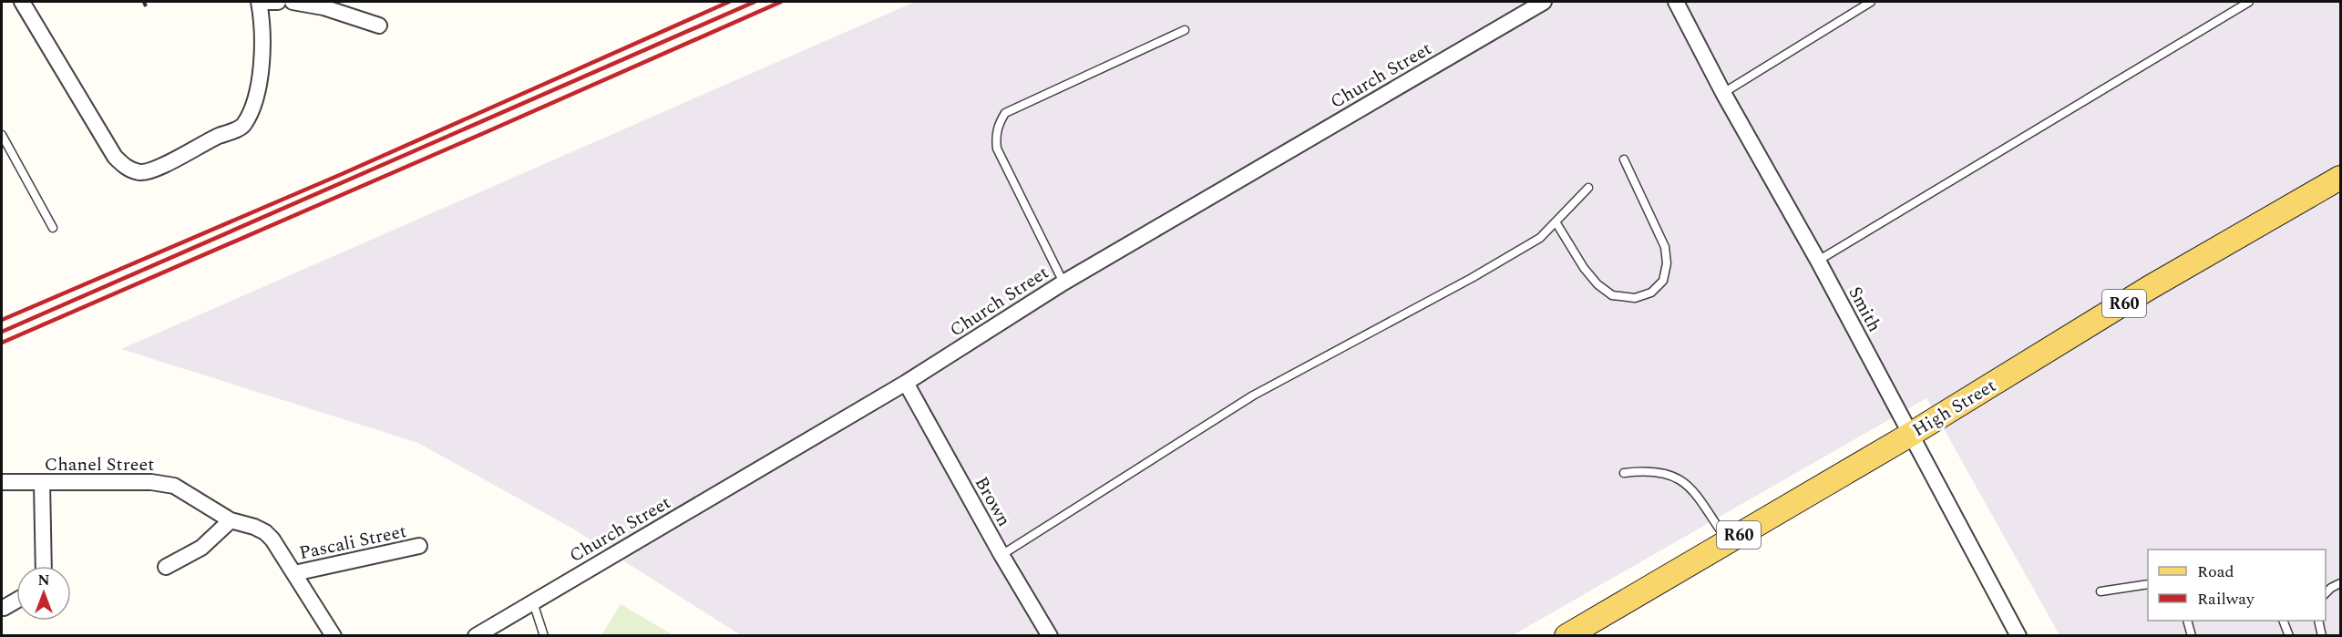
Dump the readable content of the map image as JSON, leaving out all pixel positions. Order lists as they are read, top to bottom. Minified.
{"streets":{"main road":["R60","High Street"],"street":["Church Street","Smith","Chanel Street","Brown","Pascali Street"]},"crossings":[["Church Street","Brown"],["Smith","High Street"],["Chanel Street","Pascali Street"]],"legend":["Road","Railway"],"north":"top"}
